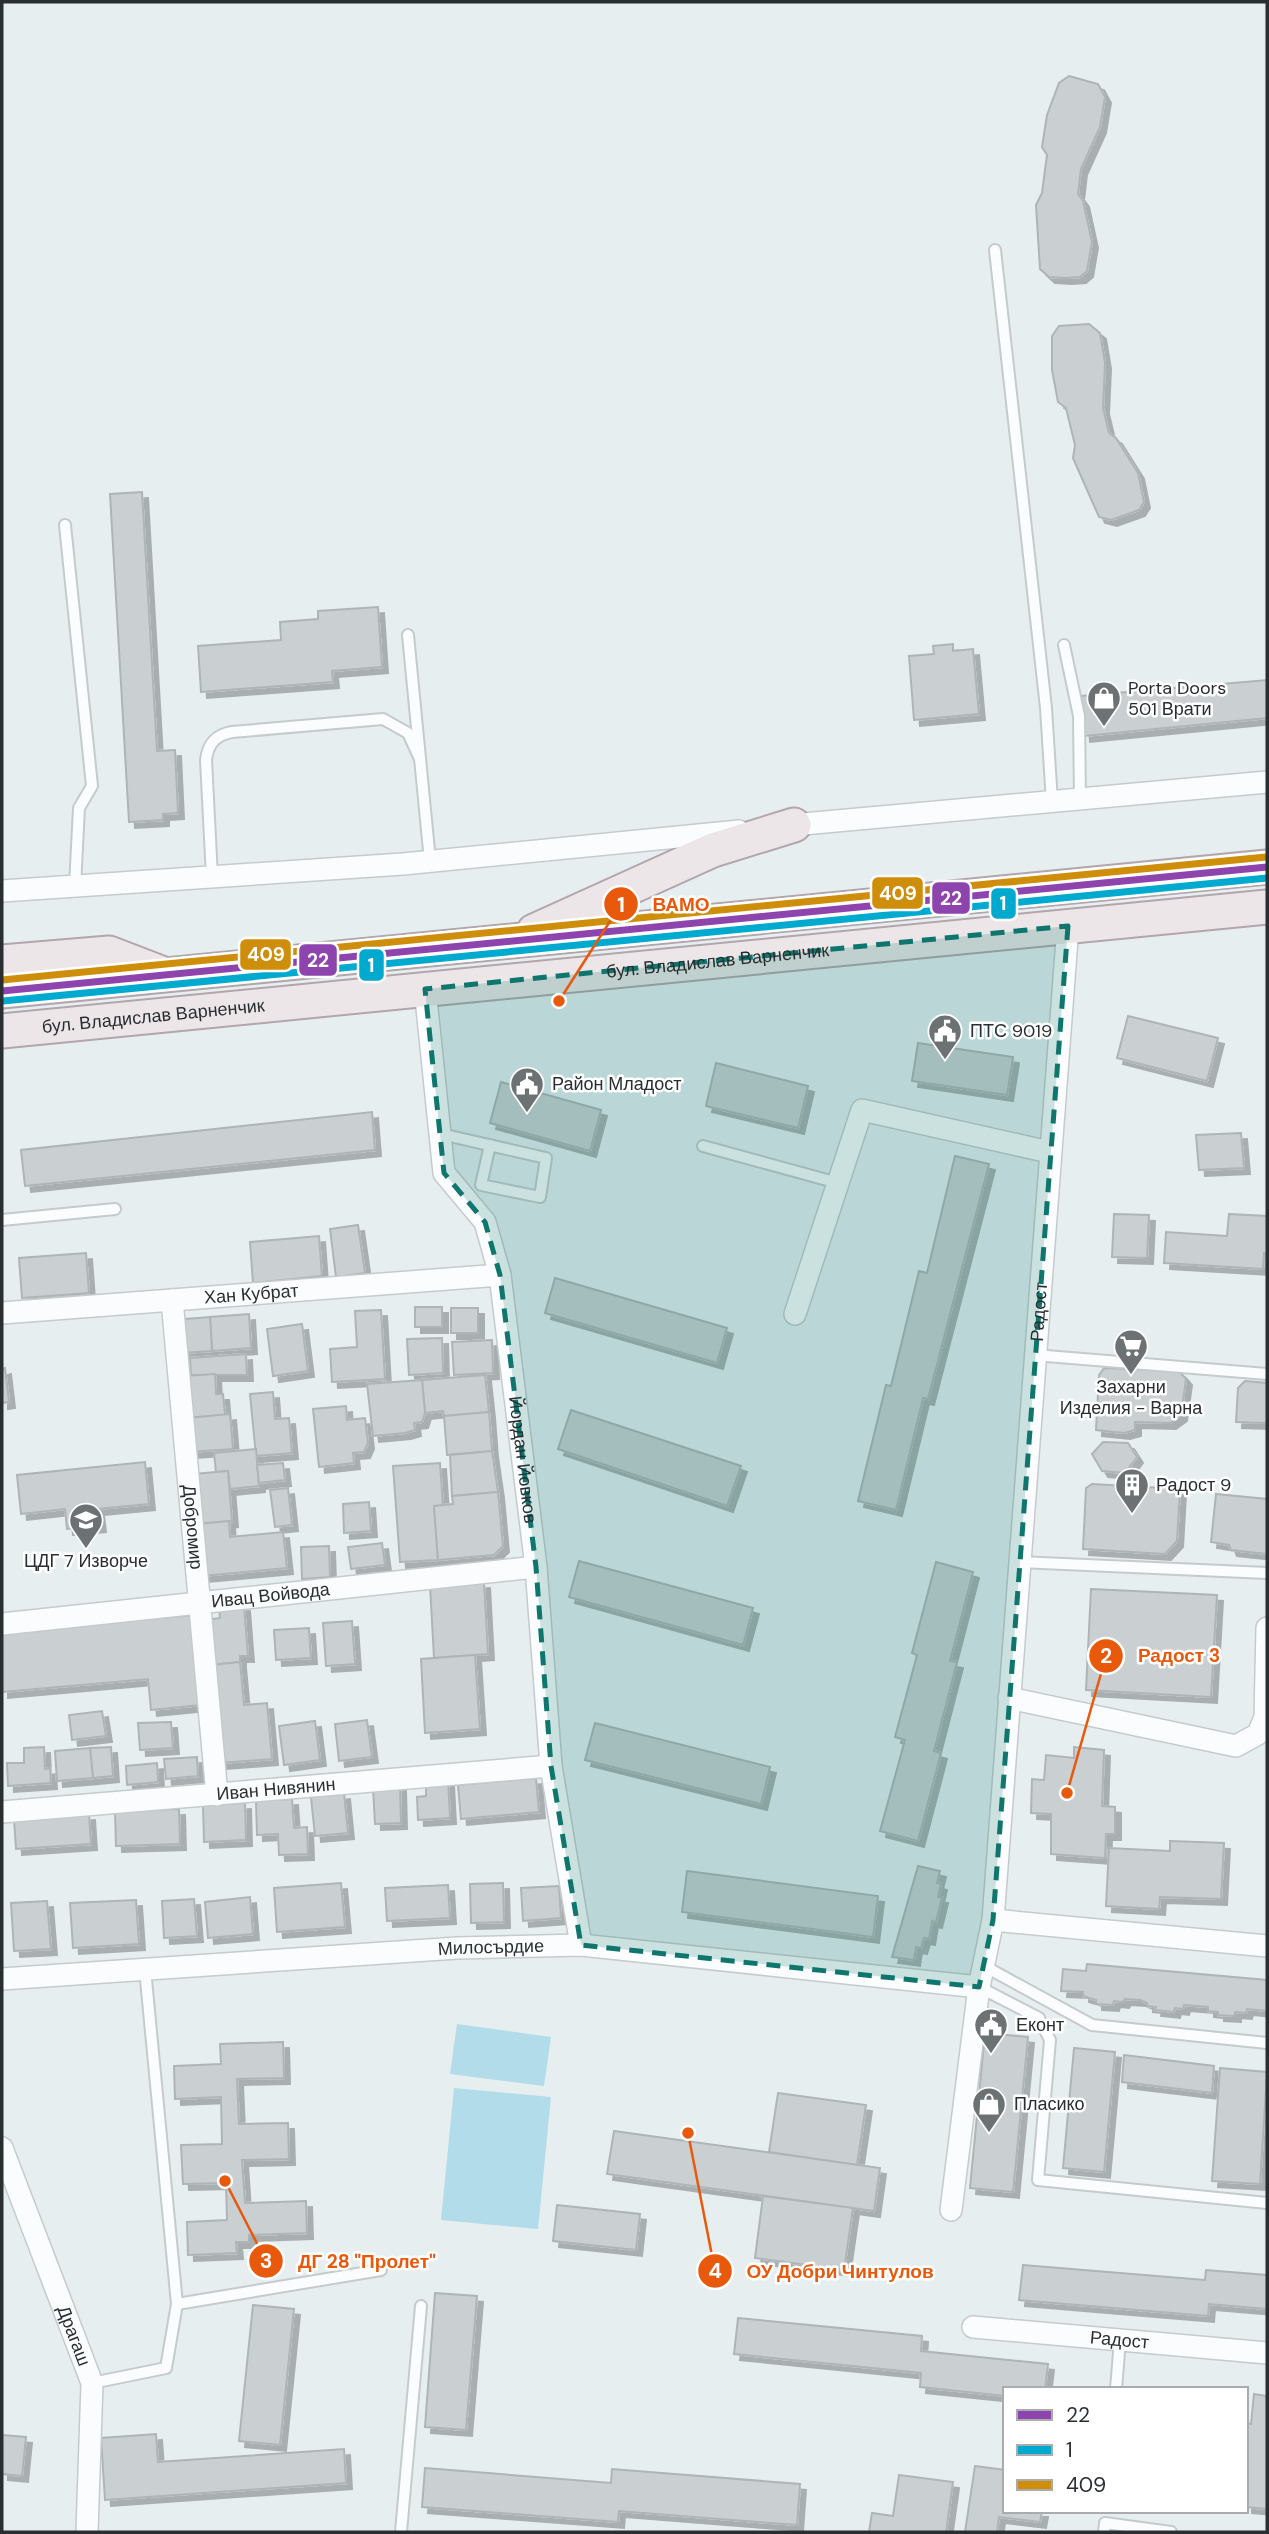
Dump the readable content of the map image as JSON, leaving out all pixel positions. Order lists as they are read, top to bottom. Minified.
{"streets":{"main road":["бул. Владислав Варненчик"],"street":["Хан Кубрат","Радост","Йордан Йовков","Добромир","Ивац Войвода","Иван Нивянин","Милосърдие","Драгаш"]},"crossings":[["бул. Владислав Варненчик","Радост"],["бул. Владислав Варненчик","Йордан Йовков"],["Хан Кубрат","Йордан Йовков"],["Хан Кубрат","Добромир"],["Радост","Милосърдие"],["Йордан Йовков","Ивац Войвода"],["Йордан Йовков","Иван Нивянин"],["Йордан Йовков","Милосърдие"],["Добромир","Ивац Войвода"],["Добромир","Иван Нивянин"]],"places":{"shop":["Porta Doors 501 Врати","Пласико"],"other":["ВАМО","Радост 3","ОУ Добри Чинтулов","ДГ 28 \"Пролет\""],"public building":["ПТС 9019","Район Младост","Еконт"],"supermarket":["Захарни Изделия - Варна"],"building":["Радост 9"],"school or university":["ЦДГ 7 Изворче"]},"lines":["transit line 409","transit line 22","transit line 1"],"legend":["22","1","409"]}
